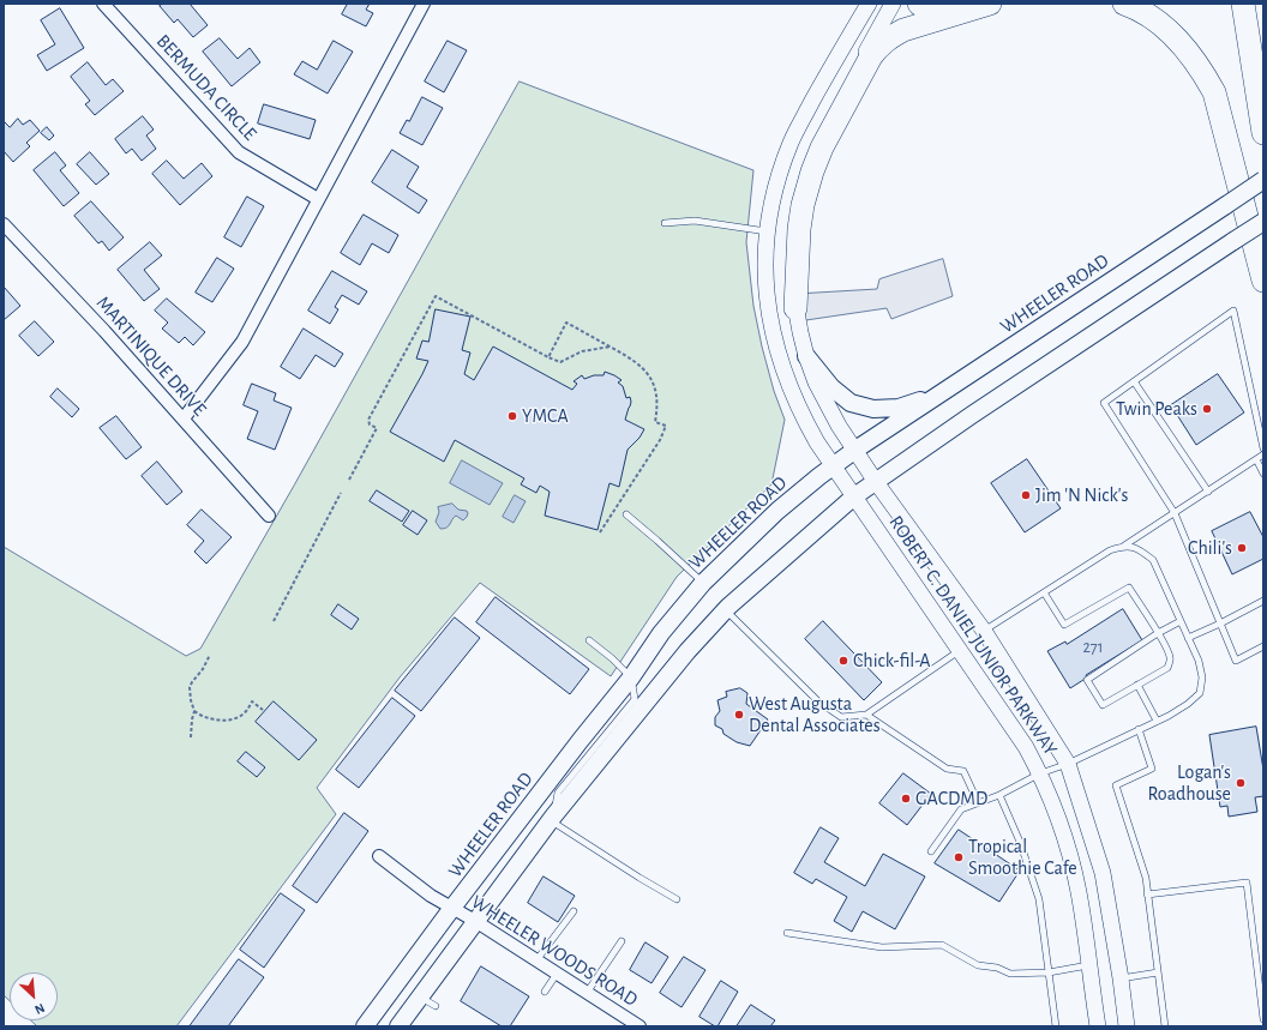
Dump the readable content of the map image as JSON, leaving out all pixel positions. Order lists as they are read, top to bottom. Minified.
{"streets":{"main road":["WHEELER ROAD"],"street":["BERMUDA CIRCLE","MARTINIQUE DRIVE","ROBERT C. DANIEL JUNIOR PARKWAY","WHEELER WOODS ROAD"]},"crossings":[["WHEELER ROAD","ROBERT C. DANIEL JUNIOR PARKWAY"],["WHEELER ROAD","WHEELER WOODS ROAD"]],"places":["Twin Peaks","YMCA","Jim 'N Nick's","Chili's","Chick-fil-A","West Augusta Dental Associates","Logan's Roadhouse","GACDMD","Tropical Smoothie Cafe"],"house_numbers":["271"],"north":"bottom right"}
